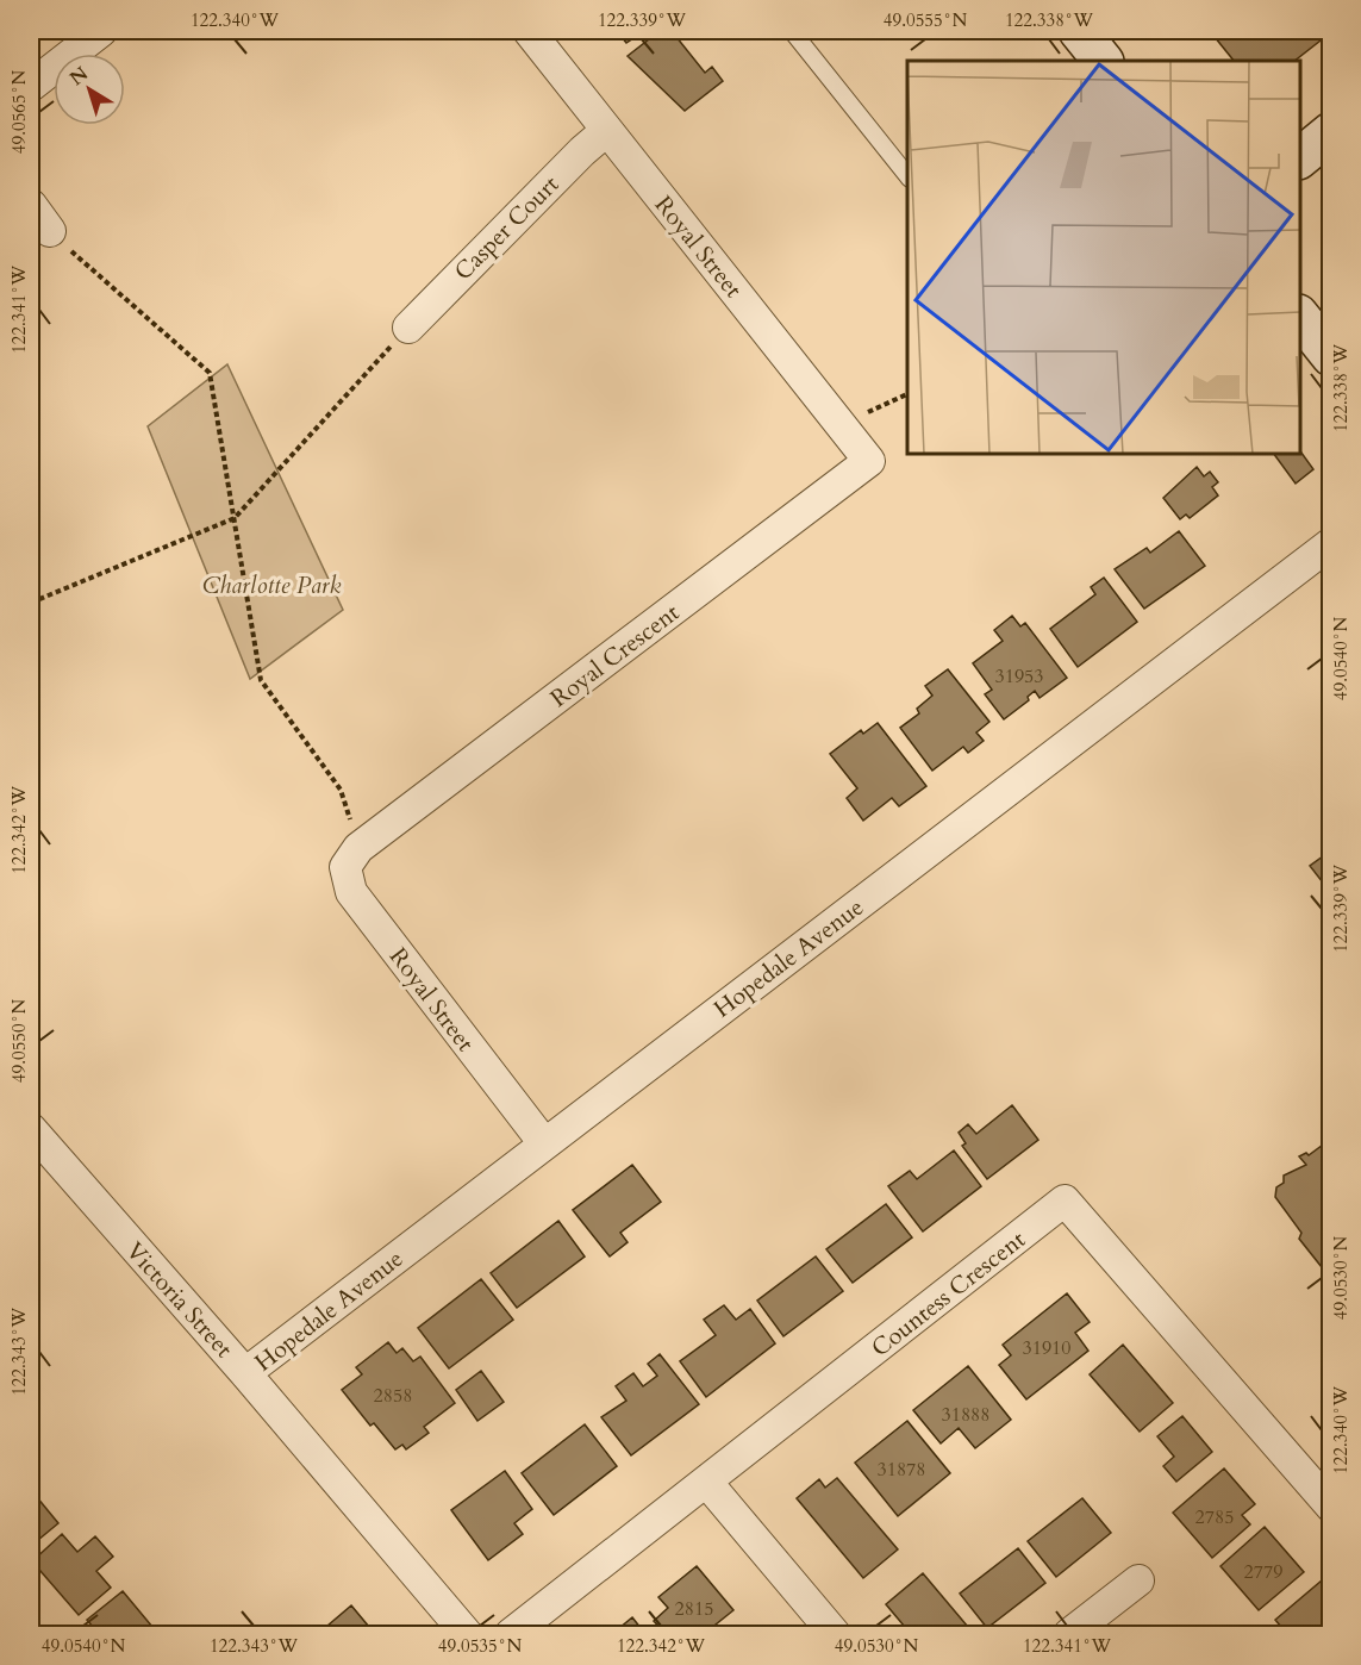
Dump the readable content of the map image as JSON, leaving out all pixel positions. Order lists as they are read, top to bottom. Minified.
{"streets":{"street":["Casper Court","Royal Street","Royal Crescent","Hopedale Avenue","Countess Crescent","Victoria Street"]},"crossings":[["Casper Court","Royal Street"],["Royal Street","Royal Crescent"],["Royal Street","Hopedale Avenue"],["Hopedale Avenue","Victoria Street"]],"parks":["Charlotte Park"],"house_numbers":["31953","31910","2858","31888","31878","2785","2779","2815"],"north":"top left","coordinates":["122.340°W","122.339°W","49.0555°N","122.338°W","49.0565°N","122.341°W","49.0540°N","122.342°W","49.0550°N","49.0530°N","122.343°W","49.0535°N"]}
